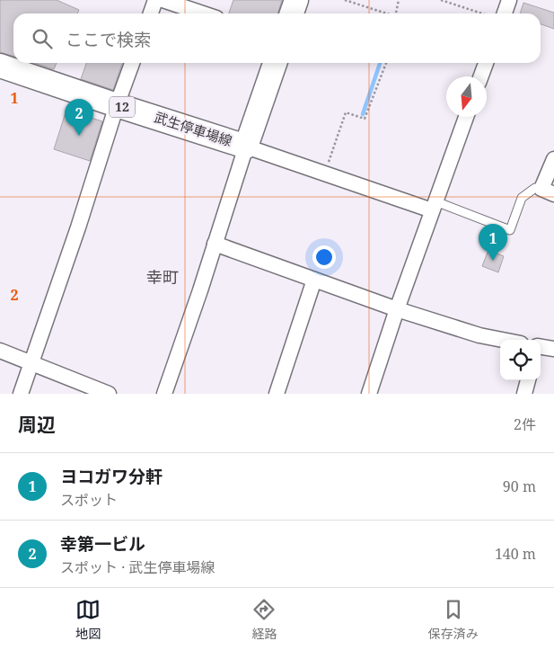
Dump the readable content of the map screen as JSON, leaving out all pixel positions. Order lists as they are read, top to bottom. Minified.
{"streets":{"main road":["12","武生停車場線"]},"districts":["幸町"],"north":"bottom","page":{"search":"ここで検索","pins":["2","1"],"heading":["周辺","2件"],"list":[{"mark":"1","name":"ヨコガワ分軒","note":"スポット","value":"90 m"},{"mark":"2","name":"幸第一ビル","note":"スポット · 武生停車場線","value":"140 m"}],"nav":["地図","経路","保存済み"]},"grid":{"rows":["1","2"]}}
